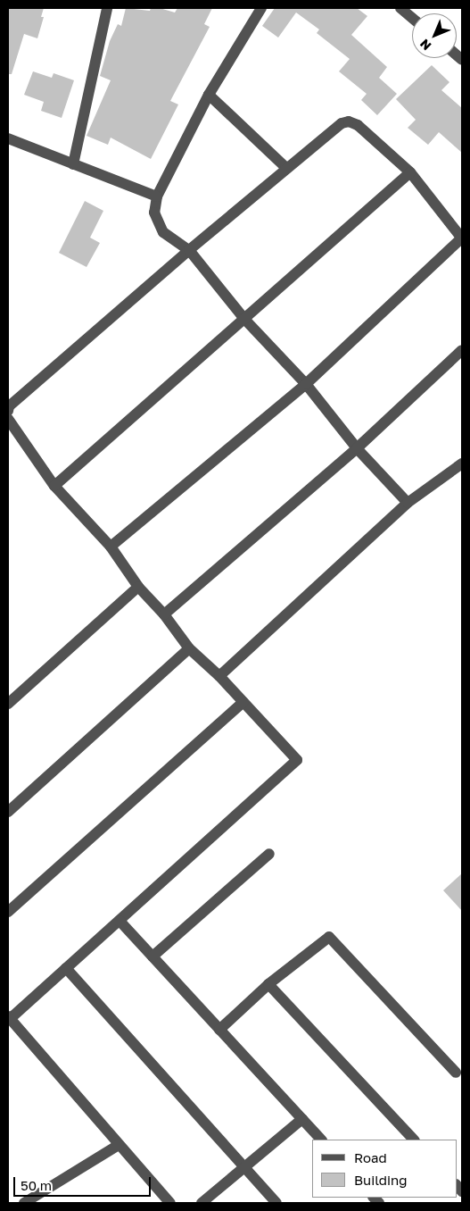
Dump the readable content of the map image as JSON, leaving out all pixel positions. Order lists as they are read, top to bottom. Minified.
{"legend":["Road","Building"],"scale_bar":"50 m","north":"bottom left"}
